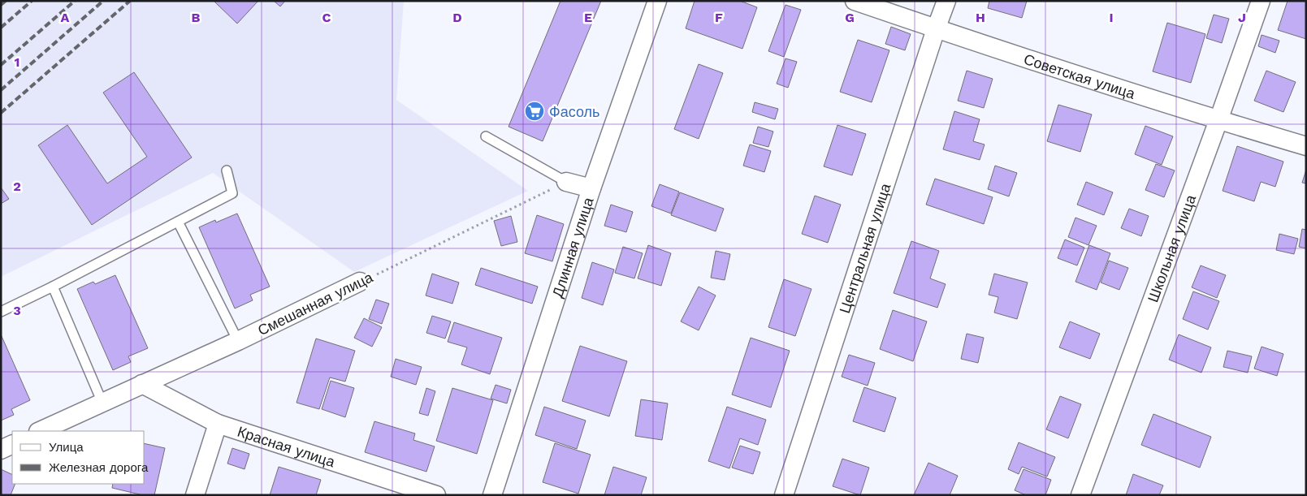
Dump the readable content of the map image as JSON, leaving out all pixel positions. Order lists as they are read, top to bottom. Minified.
{"streets":{"street":["Советская улица","Длинная улица","Центральная улица","Школьная улица","Смешанная улица","Красная улица"]},"crossings":[["Советская улица","Центральная улица"],["Советская улица","Школьная улица"],["Смешанная улица","Красная улица"]],"places":{"supermarket":["Фасоль"]},"legend":["Улица","Железная дорога"],"grid":{"columns":["A","B","C","D","E","F","G","H","I","J"],"rows":["1","2","3"]}}
